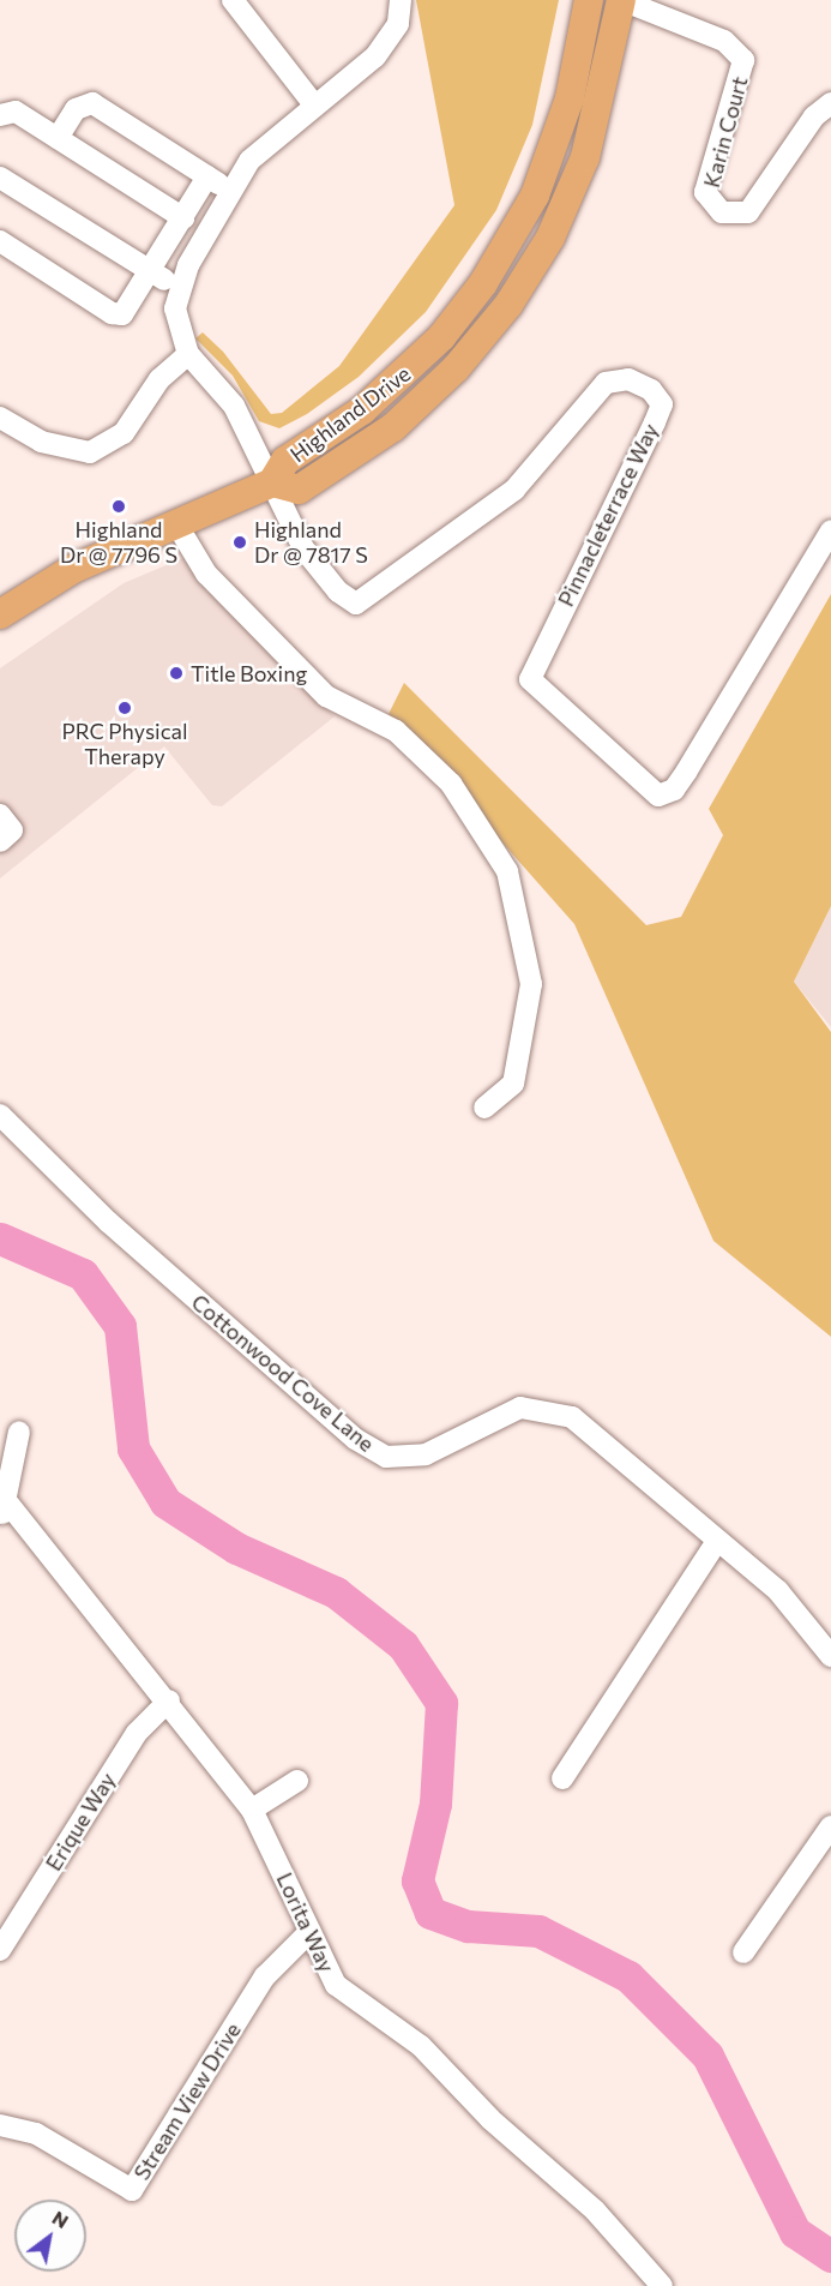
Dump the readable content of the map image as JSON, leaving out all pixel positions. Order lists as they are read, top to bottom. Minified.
{"streets":{"main road":["Highland Drive"],"street":["Karin Court","Pinnacleterrace Way","Cottonwood Cove Lane","Erique Way","Lorita Way","Stream View Drive"]},"crossings":[["Karin Court","Highland Drive"],["Highland Drive","Pinnacleterrace Way"],["Erique Way","Lorita Way"],["Lorita Way","Stream View Drive"]],"places":["Highland Dr @ 7796 S","Highland Dr @ 7817 S","Title Boxing","PRC Physical Therapy"],"north":"top right"}
